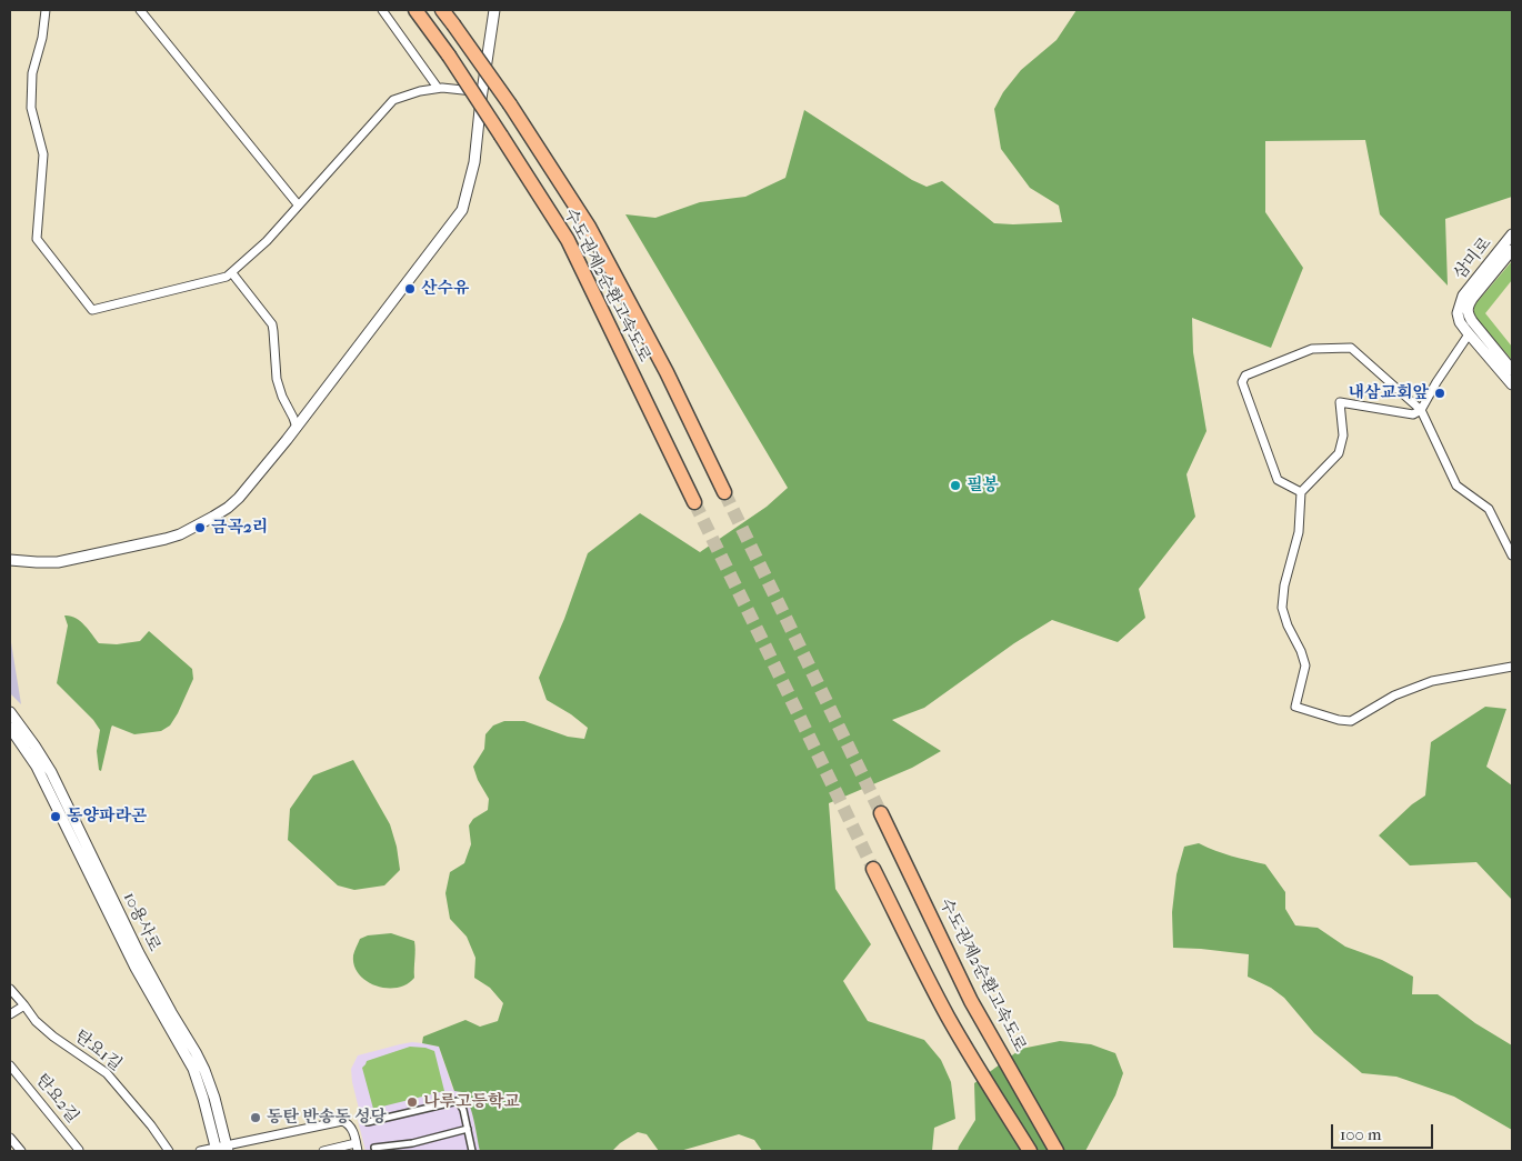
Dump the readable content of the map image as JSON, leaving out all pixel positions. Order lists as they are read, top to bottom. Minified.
{"streets":{"highway":["수도권제2순환고속도로"],"street":["삼미로","10용사로","탄요1길","탄요2길"]},"places":["산수유","내삼교회앞","필봉","금곡2리","동양파라곤","나루고등학교","동탄 반송동 성당"],"scale_bar":"100 m"}
